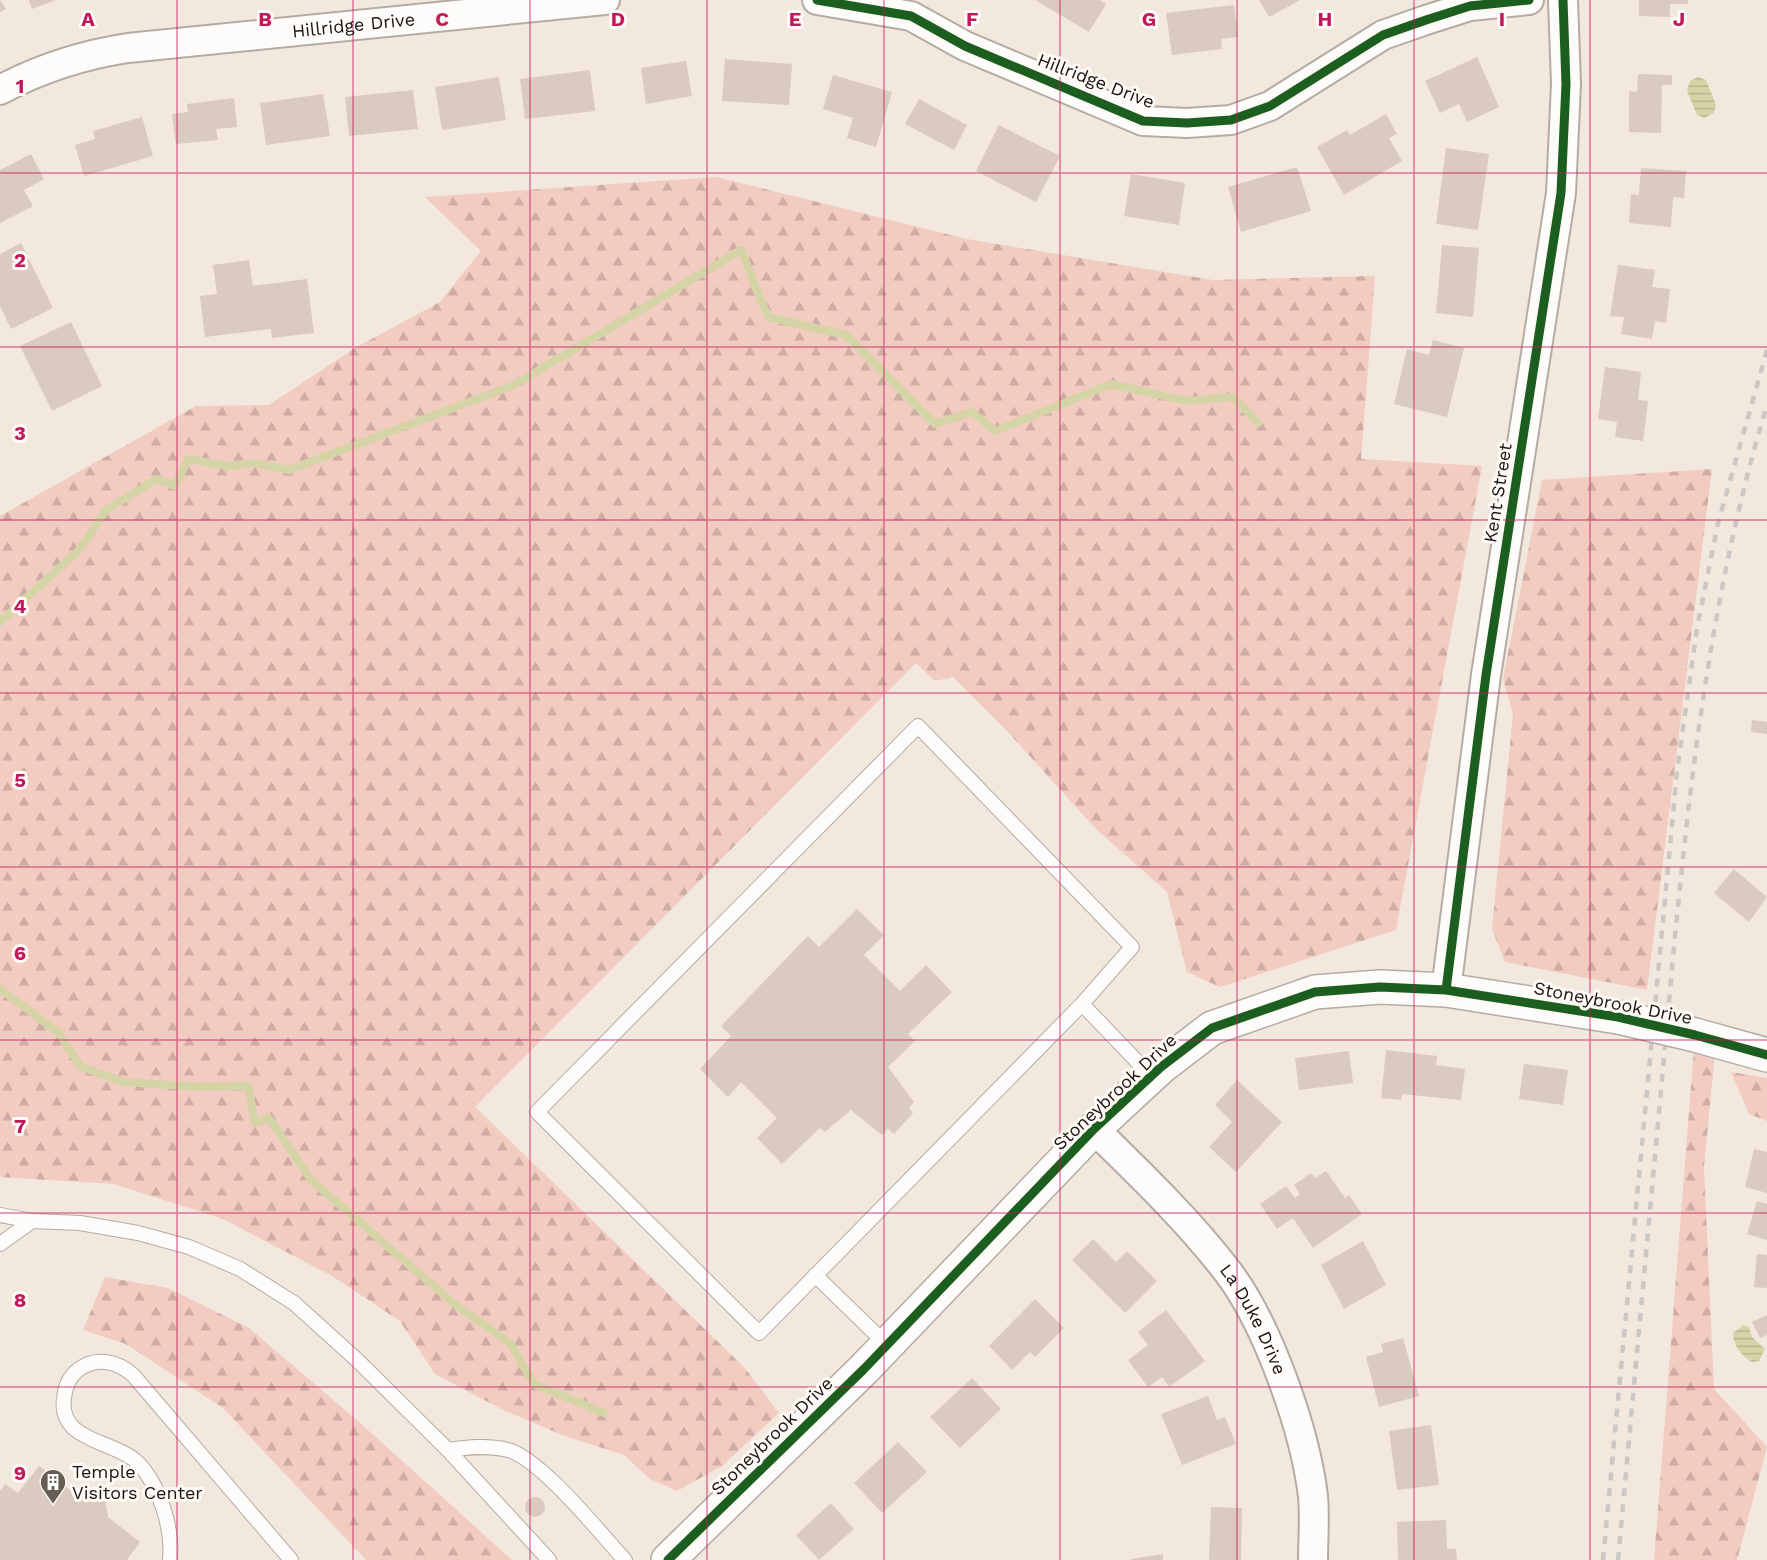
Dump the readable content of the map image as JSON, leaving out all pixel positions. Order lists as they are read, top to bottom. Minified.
{"streets":{"street":["Hillridge Drive","Kent Street","Stoneybrook Drive","La Duke Drive"]},"crossings":[["Kent Street","Stoneybrook Drive"],["Stoneybrook Drive","La Duke Drive"]],"places":{"building":["Temple Visitors Center"]},"grid":{"columns":["A","B","C","D","E","F","G","H","I","J"],"rows":["1","2","3","4","5","6","7","8","9"]}}
